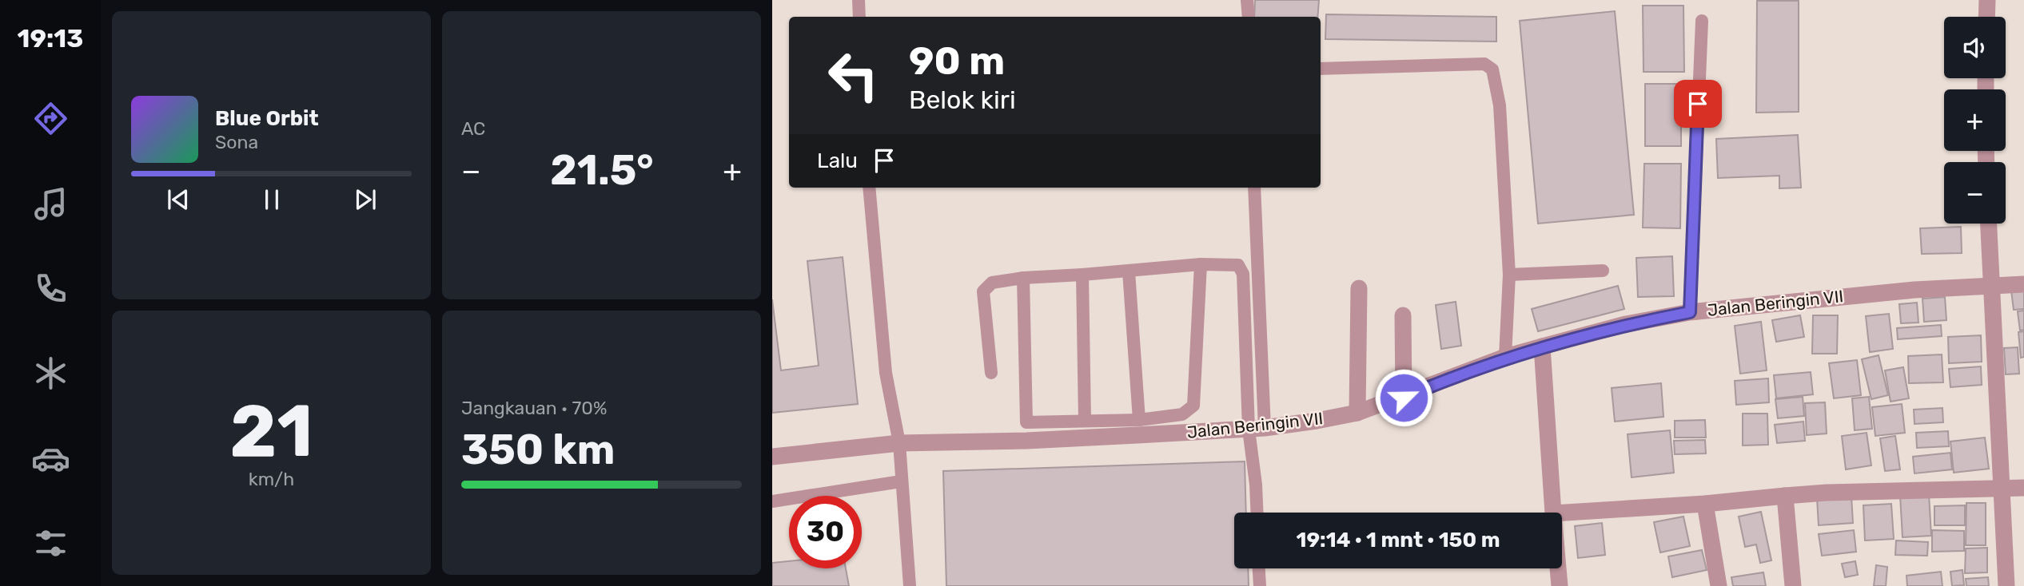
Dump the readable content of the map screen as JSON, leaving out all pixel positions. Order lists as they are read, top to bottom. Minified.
{"streets":{"street":["Jalan Beringin VII"]},"page":{"tabs":"19:13","tile":["AC",["21","km/h"],["Jangkauan · 70%","350 km"]],"map_buttons":["+","−"],"turn":["90 m","Belok kiri"],"song":["Blue Orbit","Sona"],"then":"Lalu","heat":["−","21.5°","+"],"limit":"30","trip":"19:14 · 1 mnt · 150 m"}}
